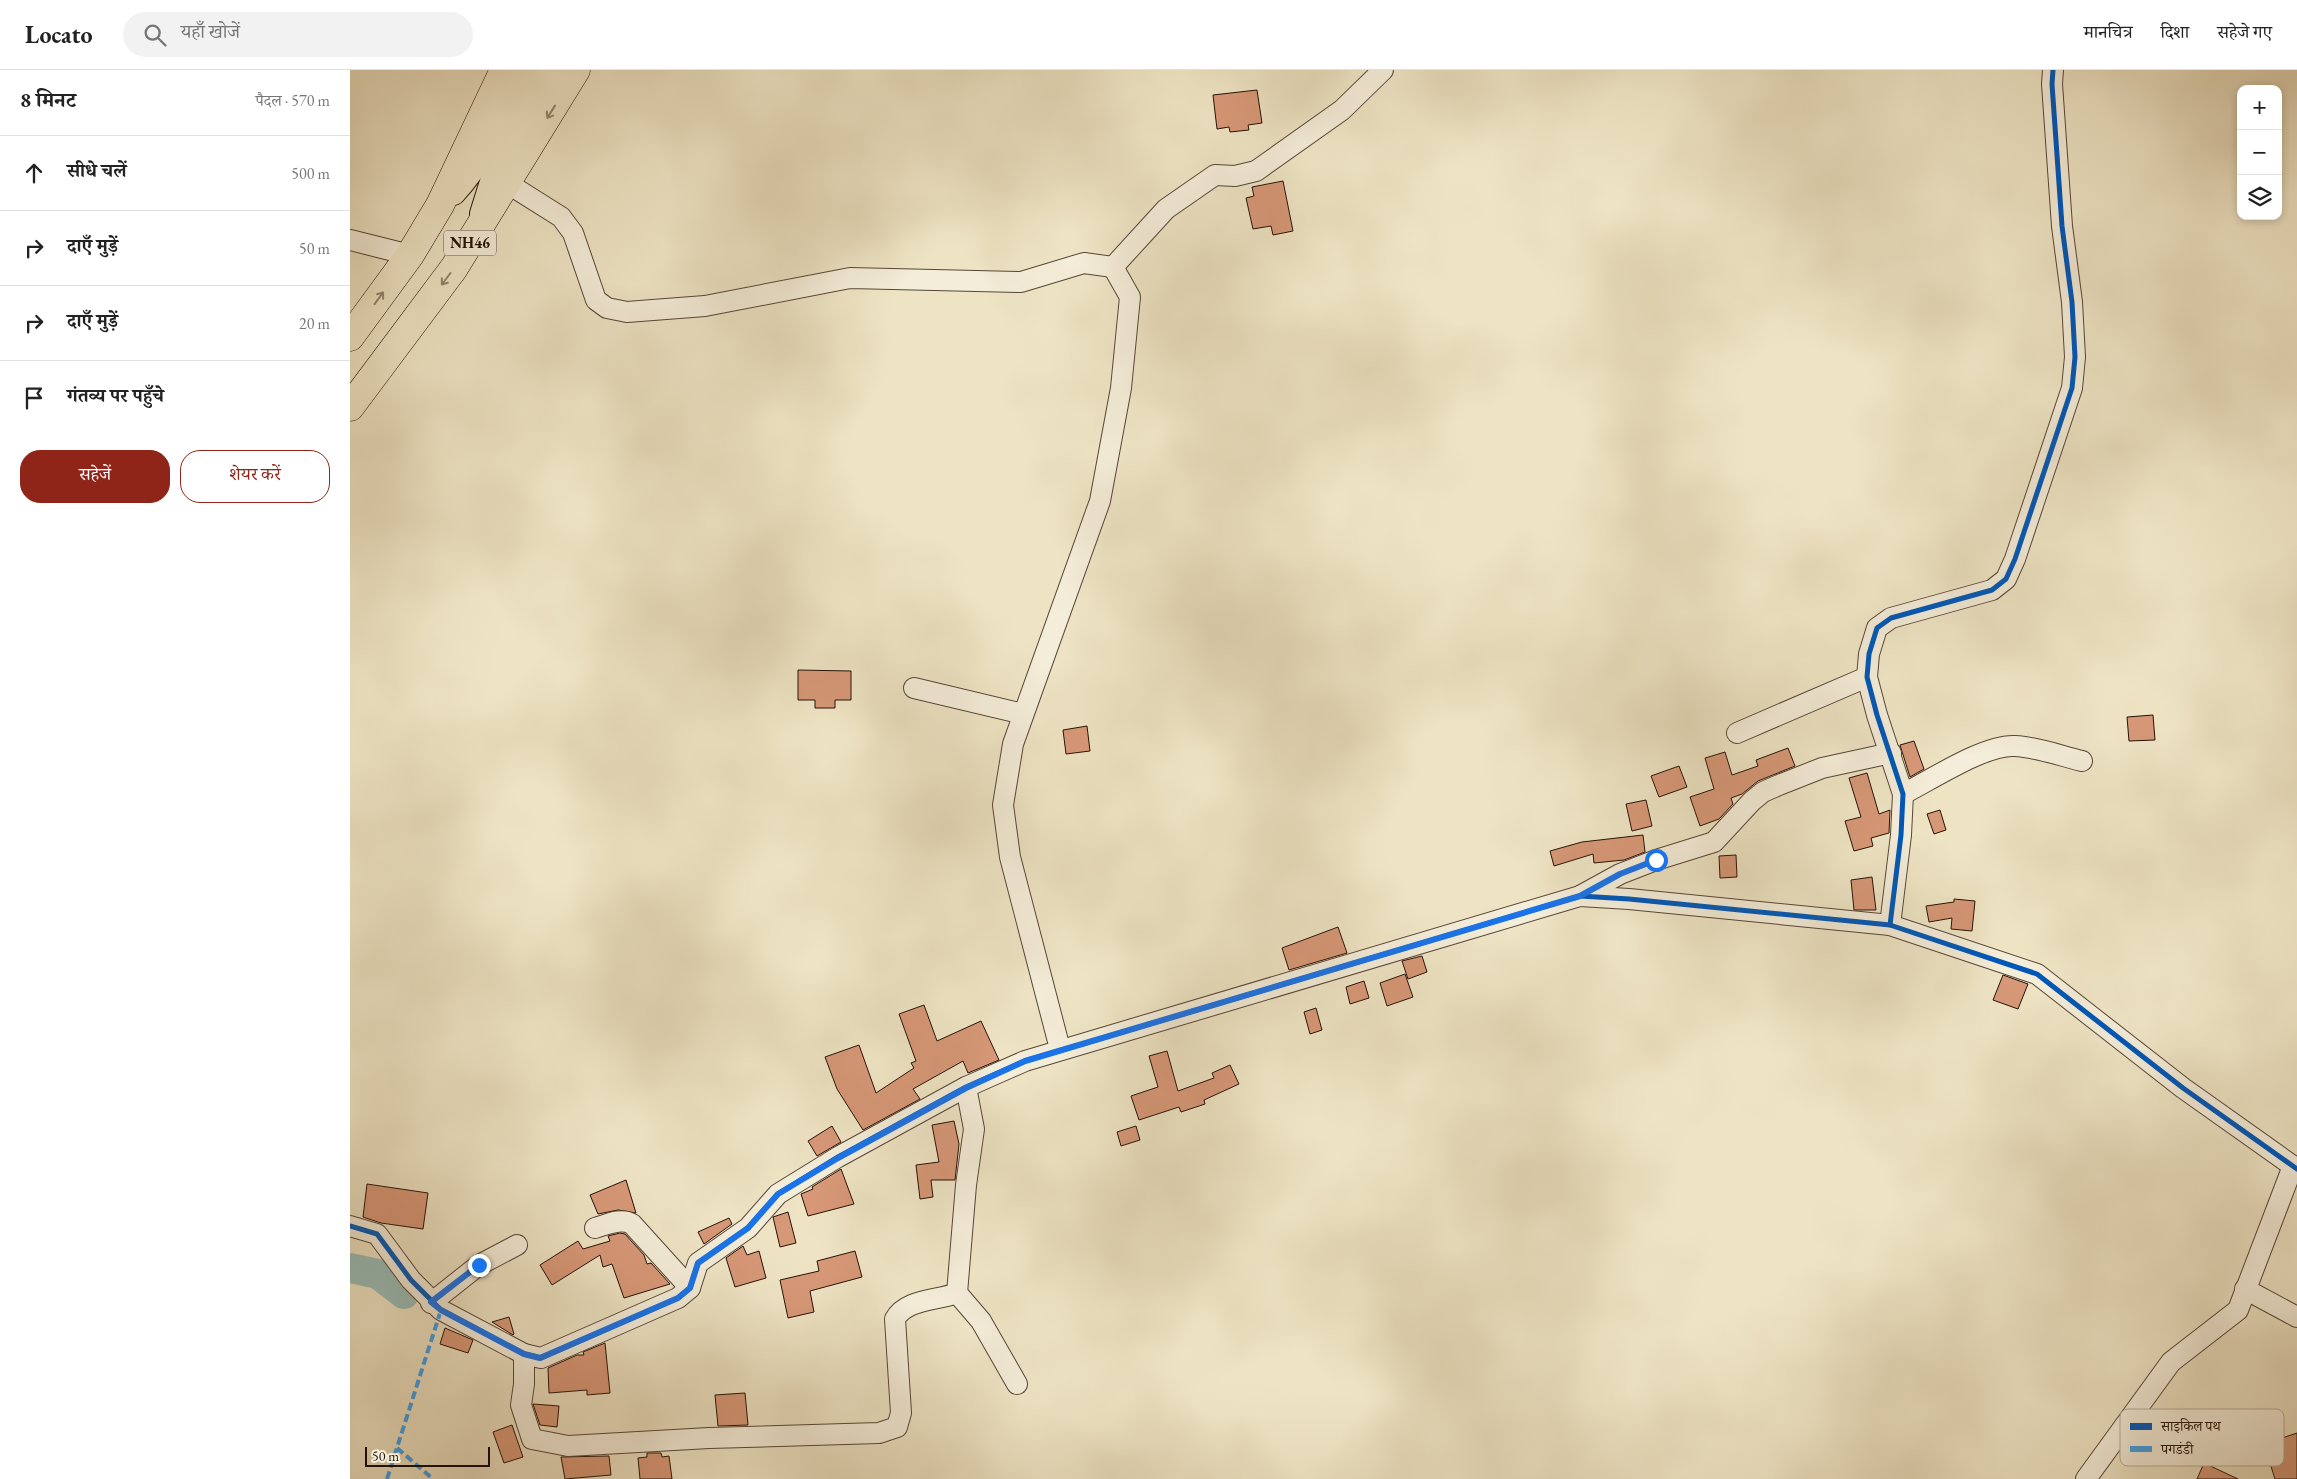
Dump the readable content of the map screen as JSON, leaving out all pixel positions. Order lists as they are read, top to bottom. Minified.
{"streets":{"highway":["NH46"]},"legend":["साइकिल पथ","पगडंडी"],"scale_bar":"50 m","page":{"header":"Locato","search":"यहाँ खोजें","nav":["मानचित्र","दिशा","सहेजे गए"],"heading":["8 मिनट","पैदल · 570 m"],"map_buttons":["+","−"],"list":[["सीधे चलें","500 m"],["दाएँ मुड़ें","50 m"],["दाएँ मुड़ें","20 m"],"गंतव्य पर पहुँचे"],"buttons":["सहेजें","शेयर करें"],"scale":"50 m"}}
